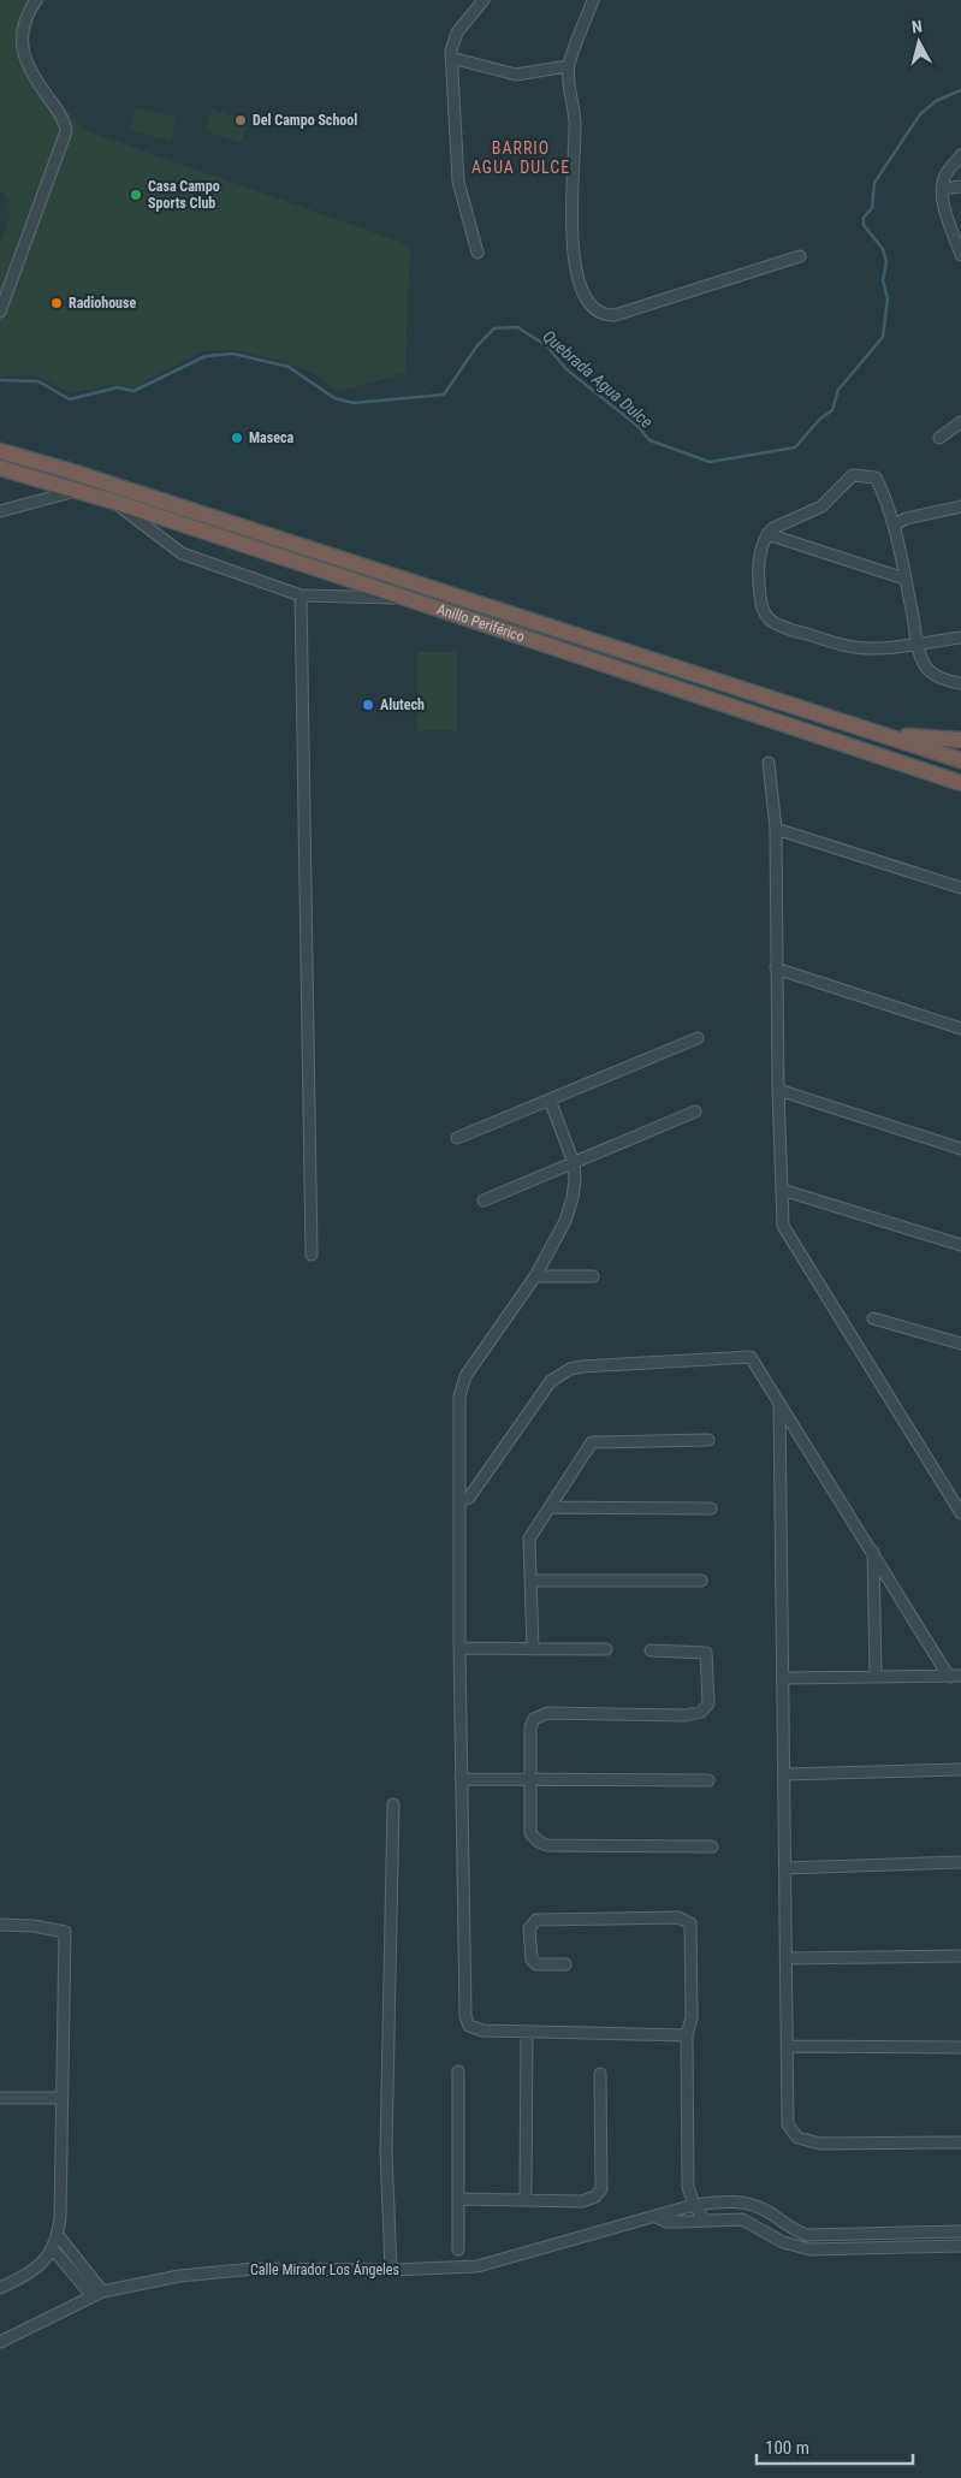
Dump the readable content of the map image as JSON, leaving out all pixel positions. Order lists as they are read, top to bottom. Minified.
{"streets":{"highway":["Anillo Periférico"],"street":["Calle Mirador Los Ángeles"]},"districts":["BARRIO AGUA DULCE"],"water":["Quebrada Agua Dulce"],"places":["Del Campo School","Casa Campo Sports Club","Radiohouse","Maseca","Alutech"],"scale_bar":"100 m","north":"top"}
